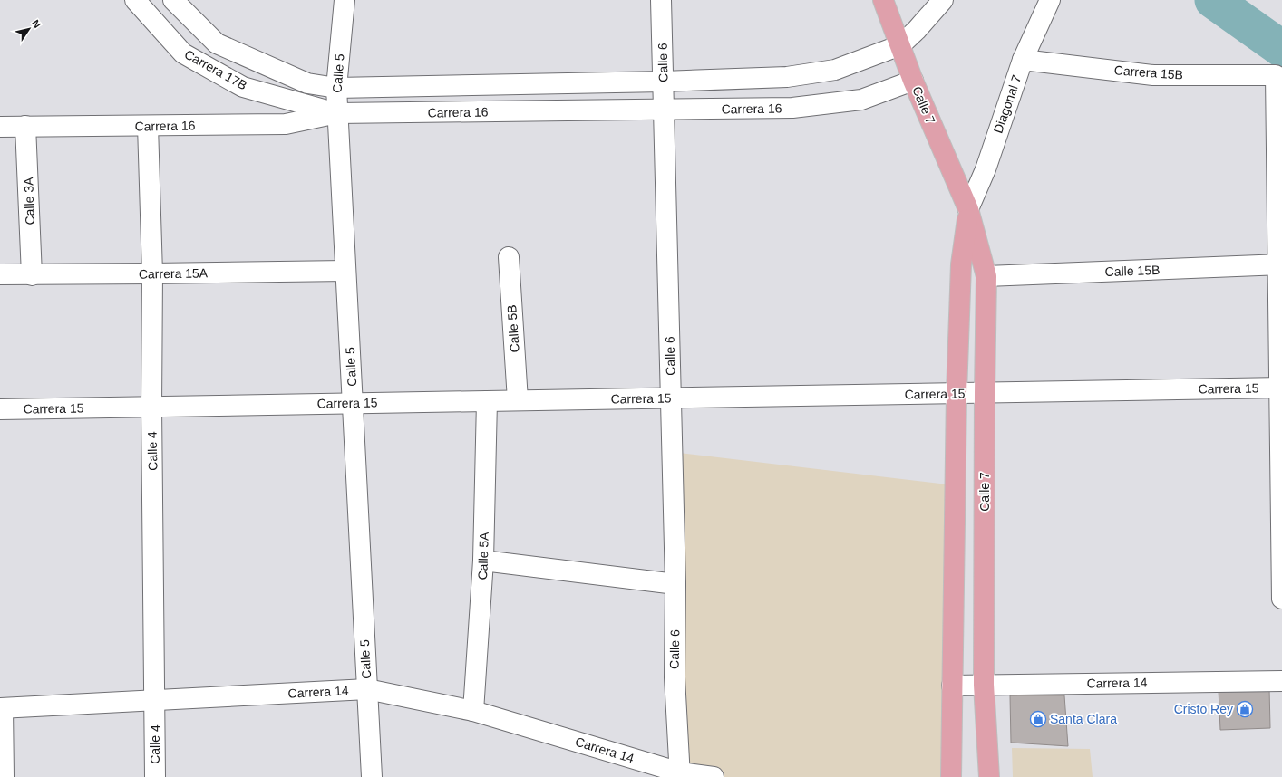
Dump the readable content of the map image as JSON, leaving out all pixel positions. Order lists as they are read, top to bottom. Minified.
{"streets":{"main road":["Calle 7"],"street":["Calle 6","Carrera 17B","Carrera 15B","Calle 5","Diagonal 7","Carrera 16","Calle 3A","Calle 15B","Carrera 15A","Calle 5B","Carrera 15","Calle 4","Calle 5A","Carrera 14"]},"crossings":[["Calle 6","Carrera 16"],["Calle 6","Carrera 15"],["Calle 6","Carrera 14"],["Carrera 17B","Calle 5"],["Carrera 17B","Carrera 16"],["Carrera 15B","Diagonal 7"],["Carrera 15B","Calle 15B"],["Calle 5","Carrera 16"],["Calle 5","Carrera 15A"],["Calle 5","Carrera 15"],["Calle 5","Carrera 14"],["Diagonal 7","Calle 7"],["Calle 7","Carrera 16"],["Calle 7","Calle 15B"],["Calle 7","Carrera 15"],["Calle 7","Carrera 14"],["Carrera 16","Calle 3A"],["Carrera 16","Calle 4"],["Calle 3A","Carrera 15A"],["Carrera 15A","Calle 4"],["Calle 5B","Carrera 15"],["Carrera 15","Calle 4"],["Carrera 15","Calle 5A"],["Calle 4","Carrera 14"],["Calle 5A","Carrera 14"]],"places":{"shop":["Cristo Rey","Santa Clara"]},"north":"top right"}
